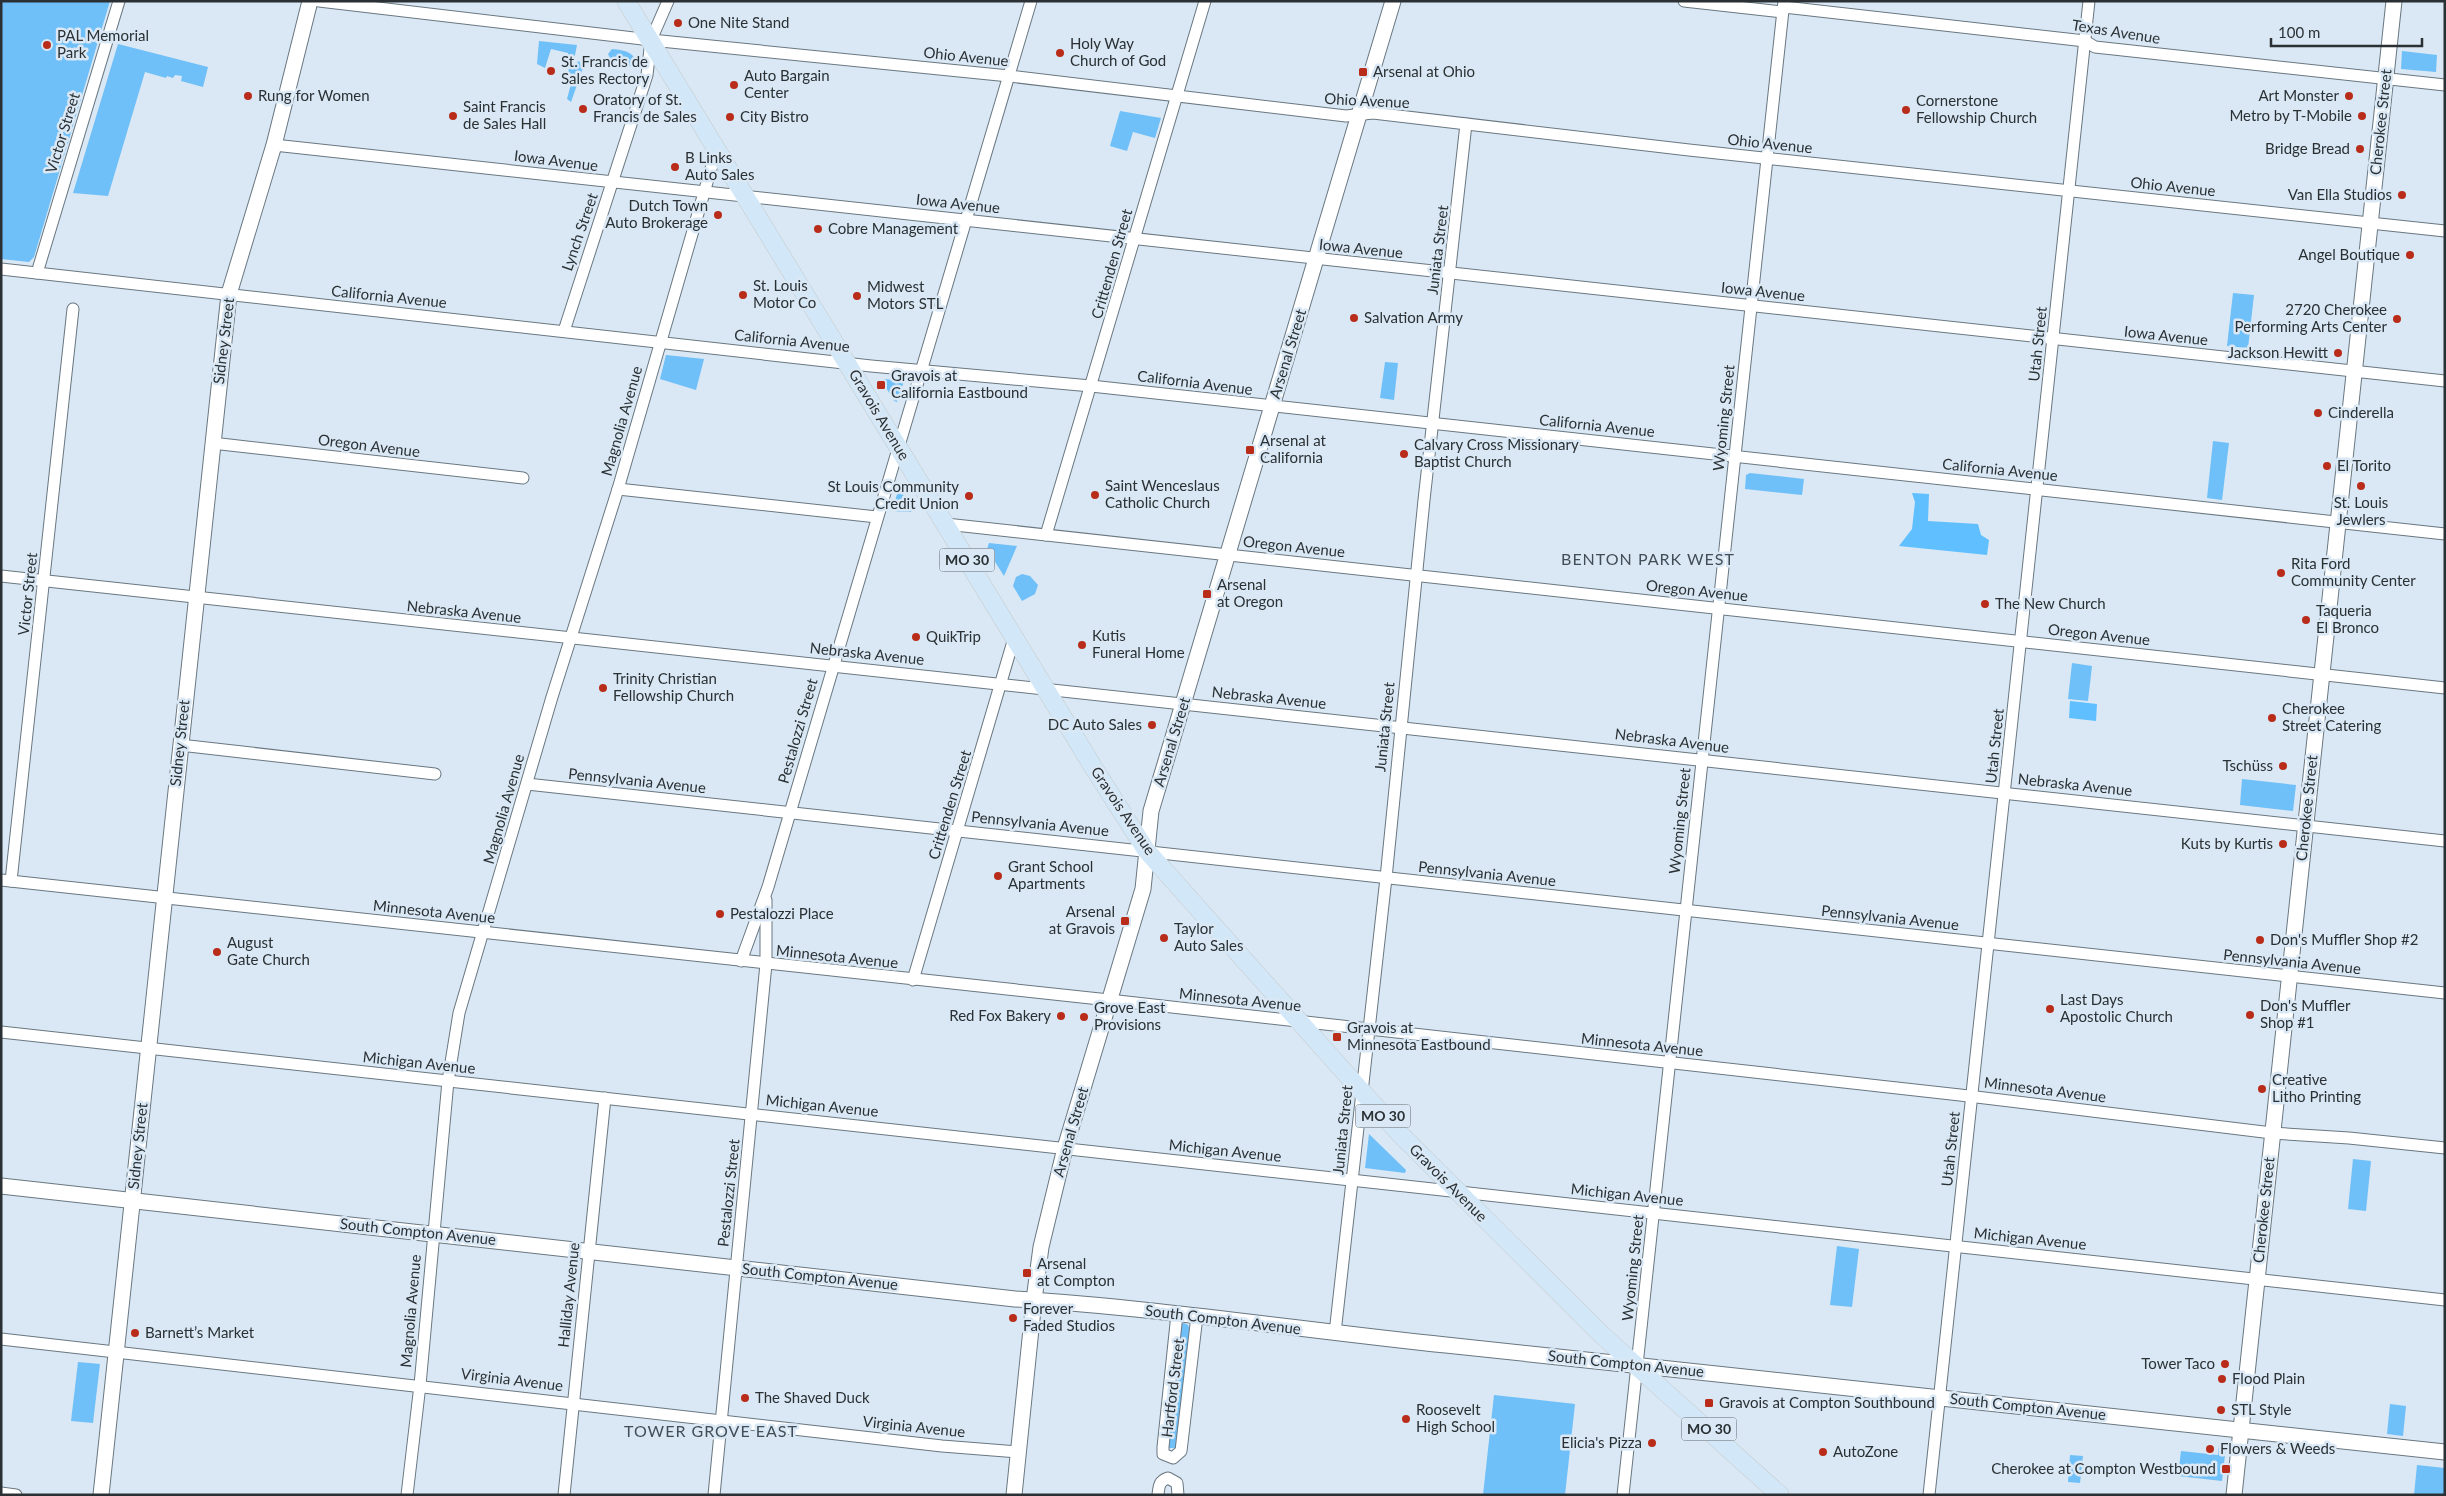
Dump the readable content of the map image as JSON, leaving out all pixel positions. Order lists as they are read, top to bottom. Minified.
{"streets":{"main road":["Gravois Avenue","MO 30"],"street":["Texas Avenue","Ohio Avenue","Cherokee Street","Victor Street","Iowa Avenue","Lynch Street","Juniata Street","Crittenden Street","California Avenue","Sidney Street","Utah Street","Arsenal Street","Wyoming Street","Magnolia Avenue","Oregon Avenue","Nebraska Avenue","Pestalozzi Street","Pennsylvania Avenue","Minnesota Avenue","Michigan Avenue","South Compton Avenue","Halliday Avenue","Virginia Avenue","Hartford Street"]},"crossings":[["Texas Avenue","Cherokee Street"],["Texas Avenue","Utah Street"],["Texas Avenue","Wyoming Street"],["Ohio Avenue","Cherokee Street"],["Ohio Avenue","Lynch Street"],["Ohio Avenue","Juniata Street"],["Ohio Avenue","Crittenden Street"],["Ohio Avenue","Utah Street"],["Ohio Avenue","Arsenal Street"],["Ohio Avenue","Gravois Avenue"],["Ohio Avenue","Wyoming Street"],["Ohio Avenue","Pestalozzi Street"],["Cherokee Street","Iowa Avenue"],["Cherokee Street","California Avenue"],["Cherokee Street","Oregon Avenue"],["Cherokee Street","Nebraska Avenue"],["Cherokee Street","Pennsylvania Avenue"],["Cherokee Street","Minnesota Avenue"],["Cherokee Street","Michigan Avenue"],["Cherokee Street","South Compton Avenue"],["Victor Street","California Avenue"],["Victor Street","Nebraska Avenue"],["Victor Street","Minnesota Avenue"],["Iowa Avenue","Lynch Street"],["Iowa Avenue","Juniata Street"],["Iowa Avenue","Crittenden Street"],["Iowa Avenue","Sidney Street"],["Iowa Avenue","Utah Street"],["Iowa Avenue","Arsenal Street"],["Iowa Avenue","Gravois Avenue"],["Iowa Avenue","Wyoming Street"],["Iowa Avenue","Magnolia Avenue"],["Iowa Avenue","Pestalozzi Street"],["Lynch Street","California Avenue"],["Lynch Street","Gravois Avenue"],["Juniata Street","California Avenue"],["Juniata Street","Gravois Avenue"],["Juniata Street","Oregon Avenue"],["Juniata Street","Nebraska Avenue"],["Juniata Street","Pennsylvania Avenue"],["Juniata Street","Minnesota Avenue"],["Juniata Street","Michigan Avenue"],["Juniata Street","South Compton Avenue"],["Crittenden Street","California Avenue"],["Crittenden Street","Gravois Avenue"],["Crittenden Street","Oregon Avenue"],["Crittenden Street","Nebraska Avenue"],["Crittenden Street","Pennsylvania Avenue"],["Crittenden Street","Minnesota Avenue"],["California Avenue","Sidney Street"],["California Avenue","Utah Street"],["California Avenue","Arsenal Street"],["California Avenue","Gravois Avenue"],["California Avenue","Wyoming Street"],["California Avenue","Magnolia Avenue"],["California Avenue","Pestalozzi Street"],["Sidney Street","Oregon Avenue"],["Sidney Street","Nebraska Avenue"],["Sidney Street","Minnesota Avenue"],["Sidney Street","Michigan Avenue"],["Sidney Street","South Compton Avenue"],["Sidney Street","Virginia Avenue"],["Utah Street","Oregon Avenue"],["Utah Street","Nebraska Avenue"],["Utah Street","Pennsylvania Avenue"],["Utah Street","Minnesota Avenue"],["Utah Street","Michigan Avenue"],["Utah Street","South Compton Avenue"],["Arsenal Street","Gravois Avenue"],["Arsenal Street","Oregon Avenue"],["Arsenal Street","Nebraska Avenue"],["Arsenal Street","Pennsylvania Avenue"],["Arsenal Street","Minnesota Avenue"],["Arsenal Street","Michigan Avenue"],["Arsenal Street","South Compton Avenue"],["Arsenal Street","Virginia Avenue"],["Gravois Avenue","Wyoming Street"],["Gravois Avenue","Magnolia Avenue"],["Gravois Avenue","Oregon Avenue"],["Gravois Avenue","Nebraska Avenue"],["Gravois Avenue","Pestalozzi Street"],["Gravois Avenue","Pennsylvania Avenue"],["Gravois Avenue","Minnesota Avenue"],["Gravois Avenue","Michigan Avenue"],["Gravois Avenue","South Compton Avenue"],["Wyoming Street","Oregon Avenue"],["Wyoming Street","Nebraska Avenue"],["Wyoming Street","Pennsylvania Avenue"],["Wyoming Street","Minnesota Avenue"],["Wyoming Street","Michigan Avenue"],["Wyoming Street","South Compton Avenue"],["Magnolia Avenue","Nebraska Avenue"],["Magnolia Avenue","Pennsylvania Avenue"],["Magnolia Avenue","Minnesota Avenue"],["Magnolia Avenue","Michigan Avenue"],["Magnolia Avenue","South Compton Avenue"],["Magnolia Avenue","Virginia Avenue"],["Nebraska Avenue","Pestalozzi Street"],["Pestalozzi Street","Pennsylvania Avenue"],["Pestalozzi Street","Minnesota Avenue"],["Pestalozzi Street","Michigan Avenue"],["Pestalozzi Street","South Compton Avenue"],["Pestalozzi Street","Virginia Avenue"],["Michigan Avenue","Halliday Avenue"],["South Compton Avenue","Halliday Avenue"],["South Compton Avenue","Hartford Street"],["Halliday Avenue","Virginia Avenue"]],"districts":["BENTON PARK WEST","TOWER GROVE EAST"],"places":{"other":["One Nite Stand","PAL Memorial Park","Holy Way Church of God","St. Francis de Sales Rectory","Auto Bargain Center","Rung for Women","Art Monster","Oratory of St. Francis de Sales","Cornerstone Fellowship Church","Saint Francis de Sales Hall","Metro by T-Mobile","City Bistro","Bridge Bread","B Links Auto Sales","Van Ella Studios","Dutch Town Auto Brokerage","Cobre Management","Angel Boutique","St. Louis Motor Co","Midwest Motors STL","Salvation Army","2720 Cherokee Performing Arts Center","Jackson Hewitt","Cinderella","Calvary Cross Missionary Baptist Church","El Torito","St. Louis Jewlers","Saint Wenceslaus Catholic Church","St Louis Community Credit Union","Rita Ford Community Center","The New Church","Taqueria El Bronco","QuikTrip","Kutis Funeral Home","Trinity Christian Fellowship Church","Cherokee Street Catering","DC Auto Sales","Tschüss","Kuts by Kurtis","Grant School Apartments","Pestalozzi Place","Taylor Auto Sales","Don's Muffler Shop #2","August Gate Church","Last Days Apostolic Church","Don's Muffler Shop #1","Red Fox Bakery","Grove East Provisions","Creative Litho Printing","Forever Faded Studios","Barnett’s Market","Tower Taco","Flood Plain","The Shaved Duck","STL Style","Roosevelt High School","Elicia's Pizza","Flowers & Weeds","AutoZone"],"transit":["Arsenal at Ohio","Gravois at California Eastbound","Arsenal at California","Arsenal at Oregon","Arsenal at Gravois","Gravois at Minnesota Eastbound","Arsenal at Compton","Gravois at Compton Southbound","Cherokee at Compton Westbound"]},"scale_bar":"100 m"}
